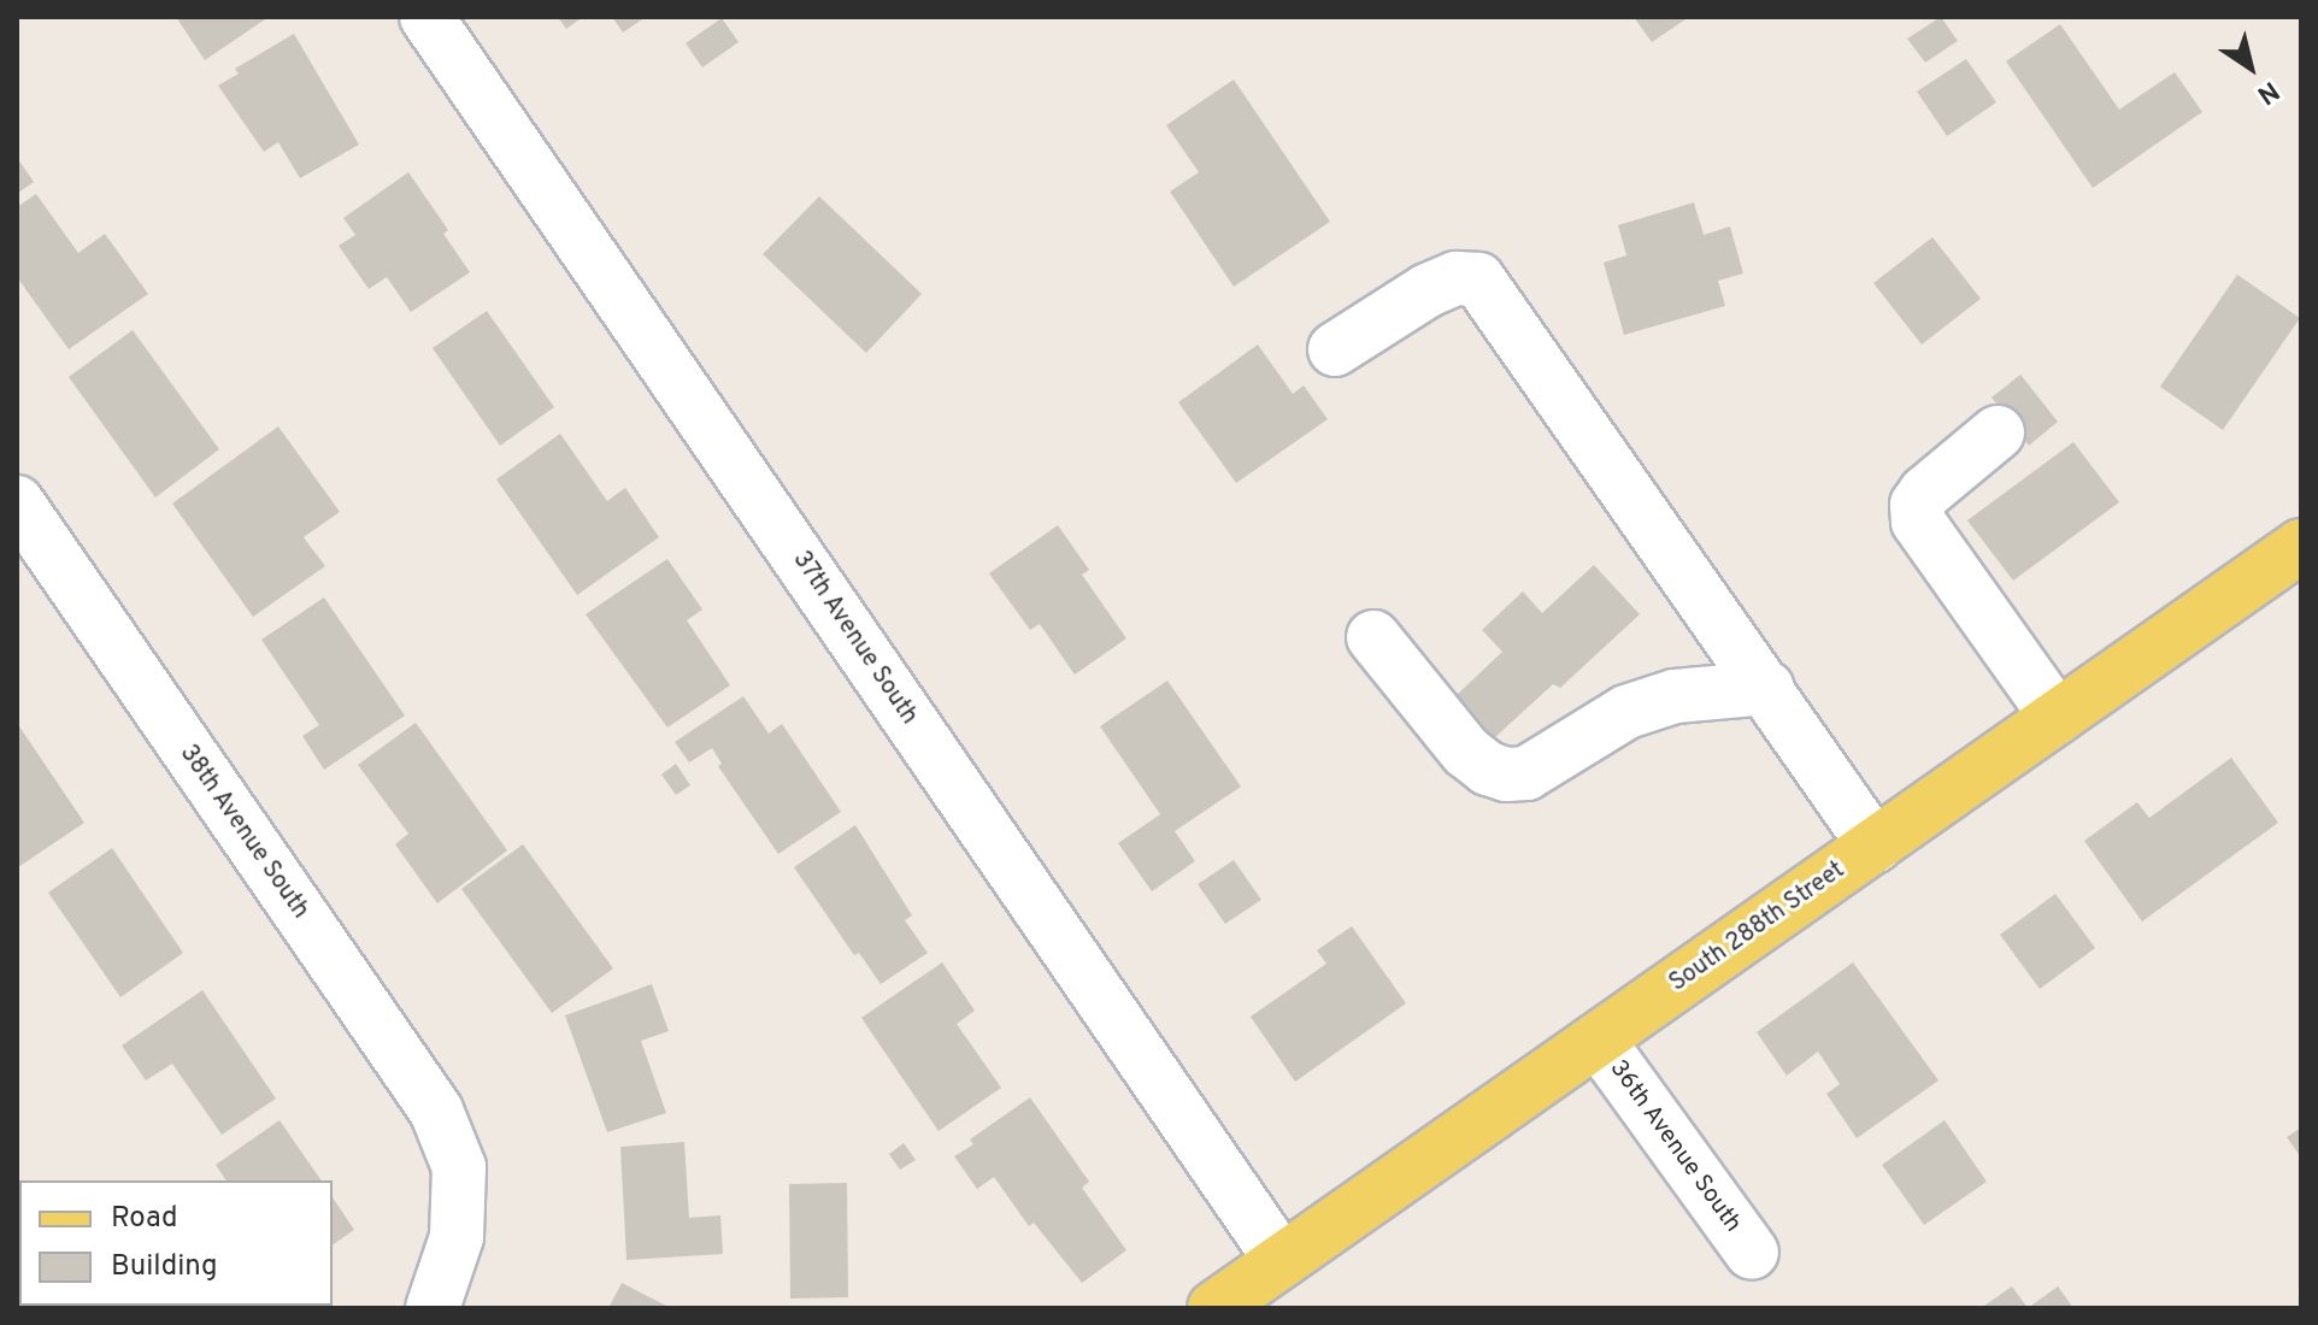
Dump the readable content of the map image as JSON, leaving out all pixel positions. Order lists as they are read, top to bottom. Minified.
{"streets":{"main road":["South 288th Street"],"street":["37th Avenue South","38th Avenue South","36th Avenue South"]},"crossings":[["37th Avenue South","South 288th Street"],["South 288th Street","36th Avenue South"]],"legend":["Road","Building"],"north":"bottom right"}
